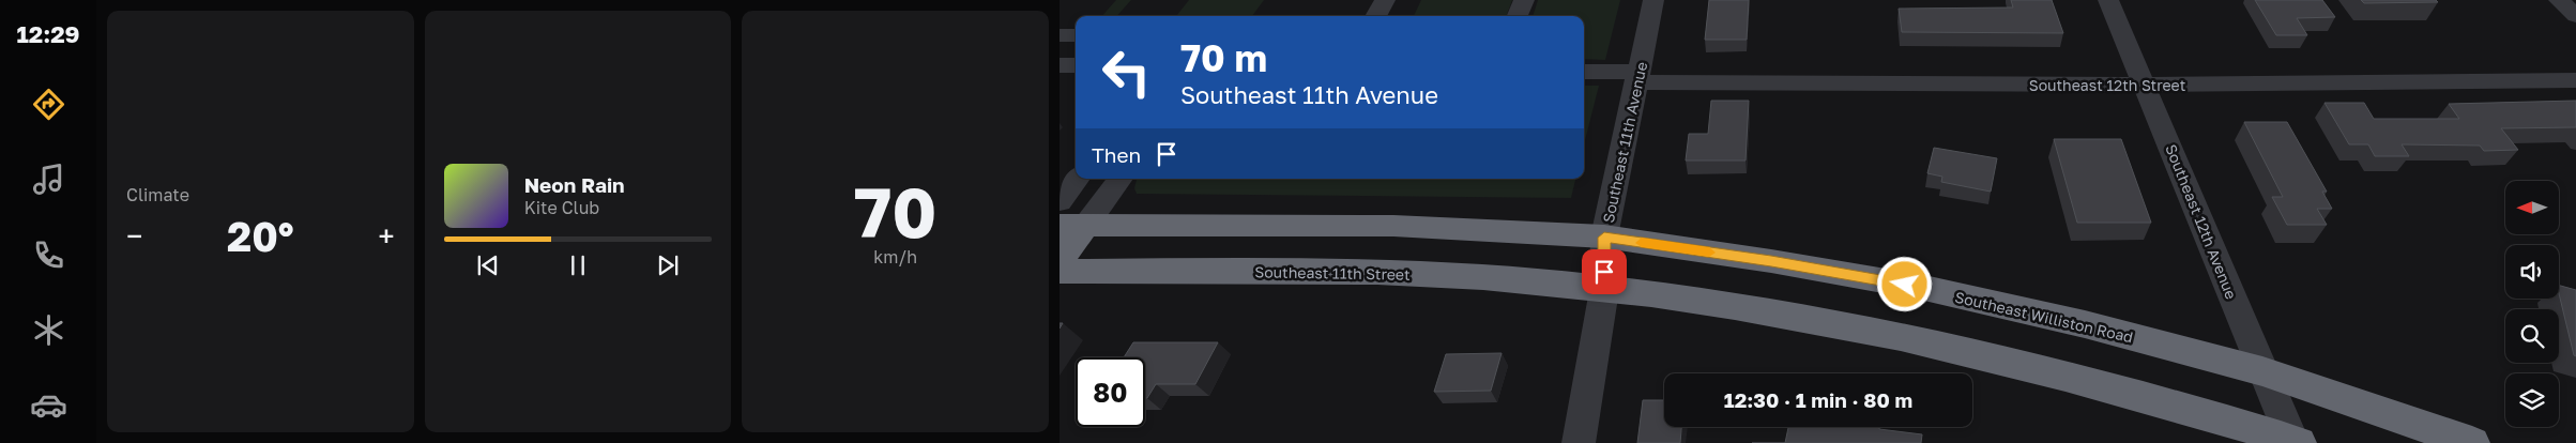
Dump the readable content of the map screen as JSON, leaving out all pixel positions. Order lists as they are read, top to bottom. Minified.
{"streets":{"highway":["Southeast 11th Street","Southeast Williston Road"],"street":["Southeast 12th Street","Southeast 11th Avenue","Southeast 12th Avenue"]},"crossings":[["Southeast 12th Street","Southeast 11th Avenue"],["Southeast 12th Street","Southeast 12th Avenue"],["Southeast 11th Avenue","Southeast 11th Street"],["Southeast 11th Avenue","Southeast Williston Road"],["Southeast 12th Avenue","Southeast Williston Road"]],"north":"left","page":{"tabs":"12:29","tile":["Climate",["70","km/h"]],"turn":["70 m","Southeast 11th Avenue"],"then":"Then","song":["Neon Rain","Kite Club"],"heat":["−","20°","+"],"limit":"80","trip":"12:30 · 1 min · 80 m"}}
